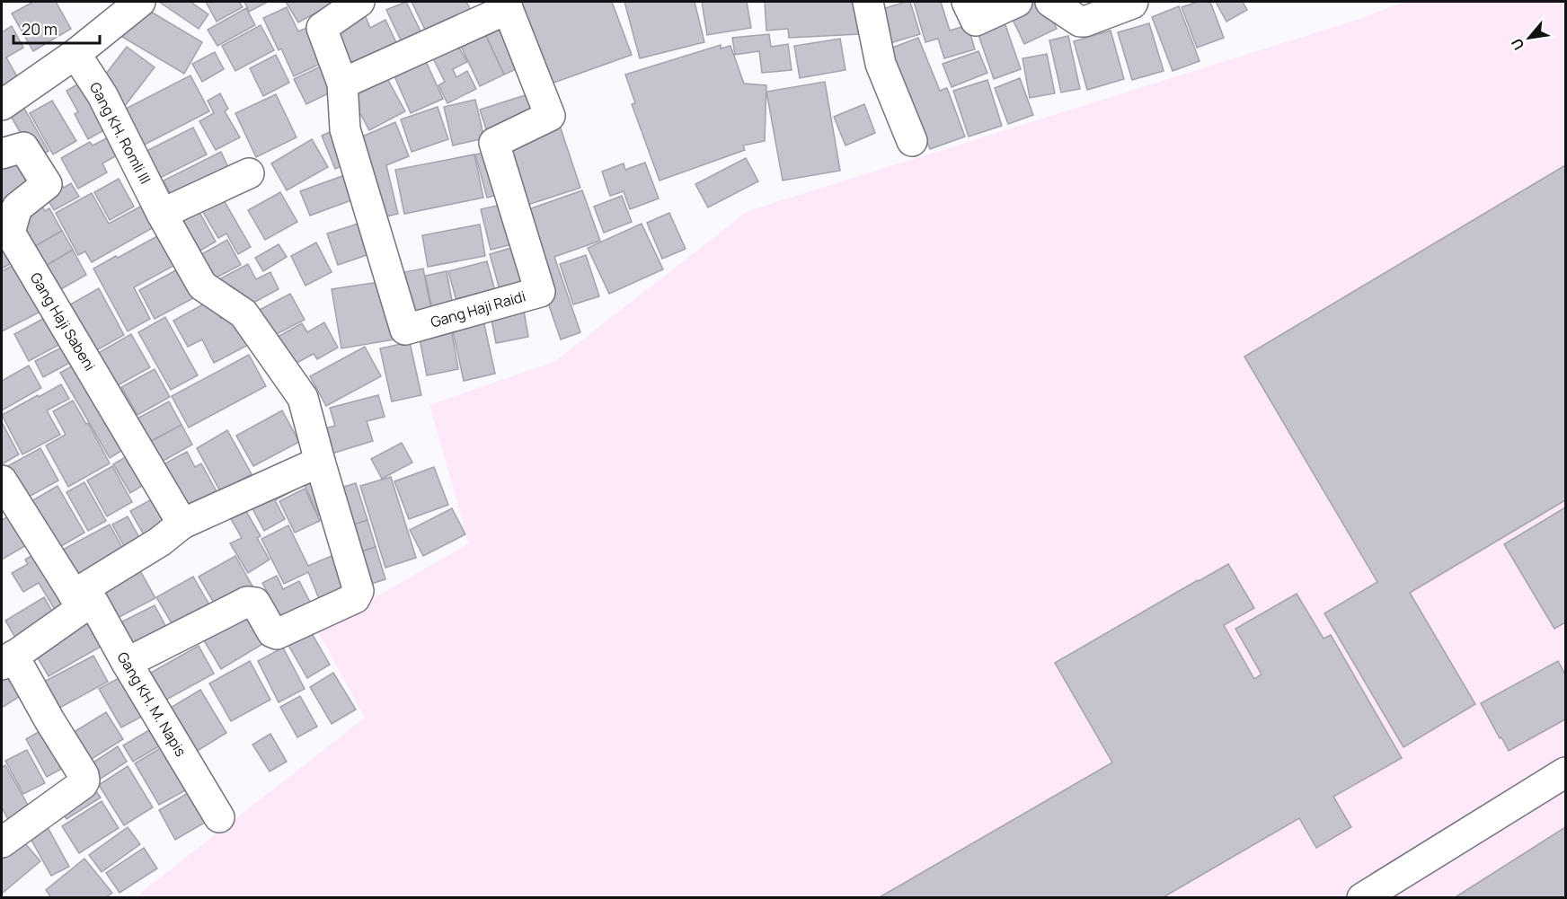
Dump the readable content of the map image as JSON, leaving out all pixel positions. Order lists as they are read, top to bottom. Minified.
{"streets":{"street":["Gang KH. Romli III","Gang Haji Raidi","Gang Haji Sabeni","Gang KH. M. Napis"]},"crossings":[["Gang KH. Romli III","Gang KH. M. Napis"]],"scale_bar":"20 m","north":"bottom left"}
